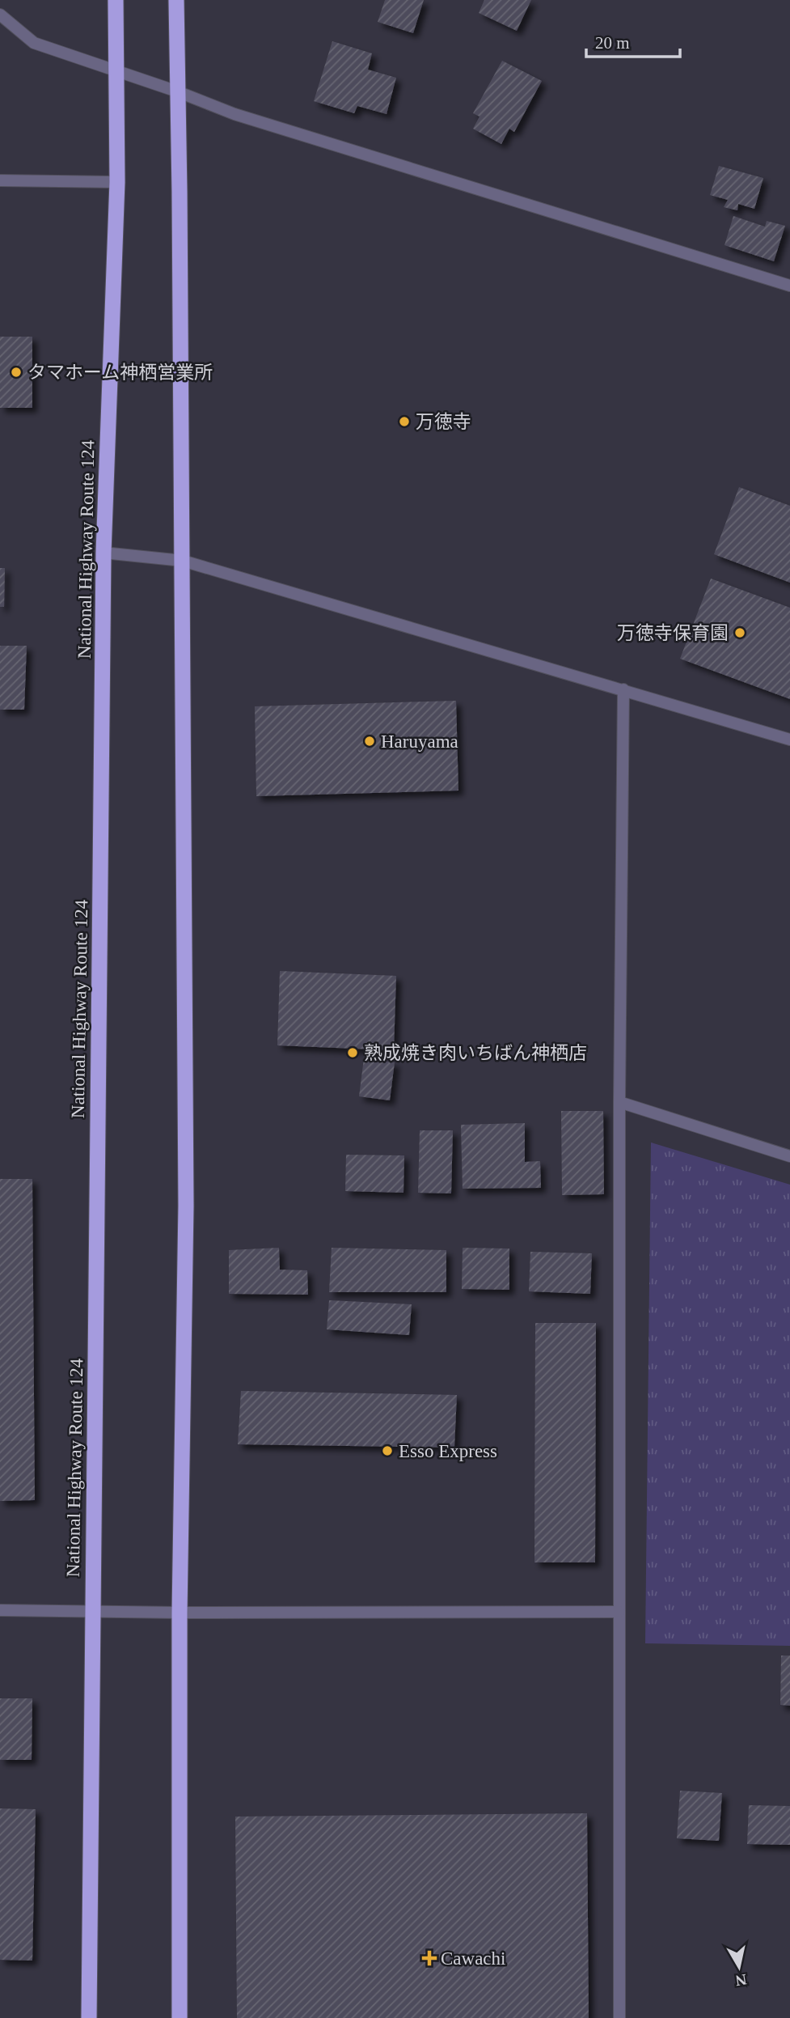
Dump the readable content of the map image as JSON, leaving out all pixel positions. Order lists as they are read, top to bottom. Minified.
{"streets":{"highway":["National Highway Route 124"]},"places":{"other":["タマホーム神栖営業所","万徳寺","万徳寺保育園","Haruyama","熟成焼き肉いちばん神栖店","Esso Express"],"health":["Cawachi"]},"scale_bar":"20 m","north":"bottom"}
